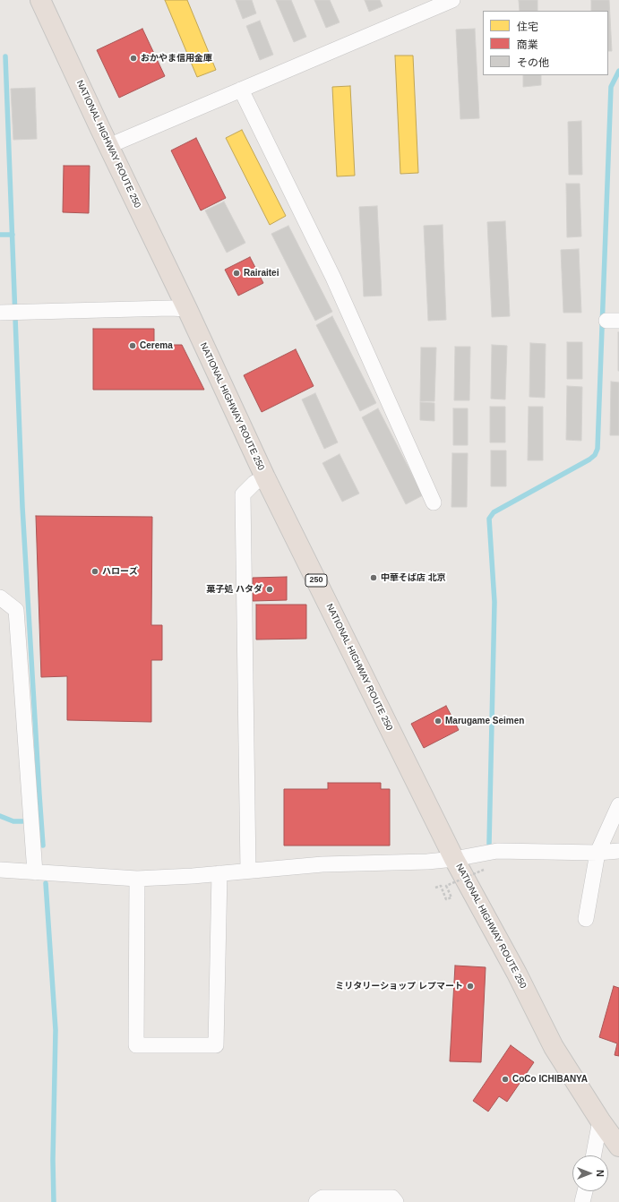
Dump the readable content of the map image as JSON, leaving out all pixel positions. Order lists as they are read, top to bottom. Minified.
{"streets":{"highway":["NATIONAL HIGHWAY ROUTE 250","250"]},"places":["おかやま信用金庫","Rairaitei","Cerema","ハローズ","中華そば店 北京","菓子処 ハタダ","Marugame Seimen","ミリタリーショップ レプマート","CoCo ICHIBANYA"],"legend":["住宅","商業","その他"],"north":"right"}
